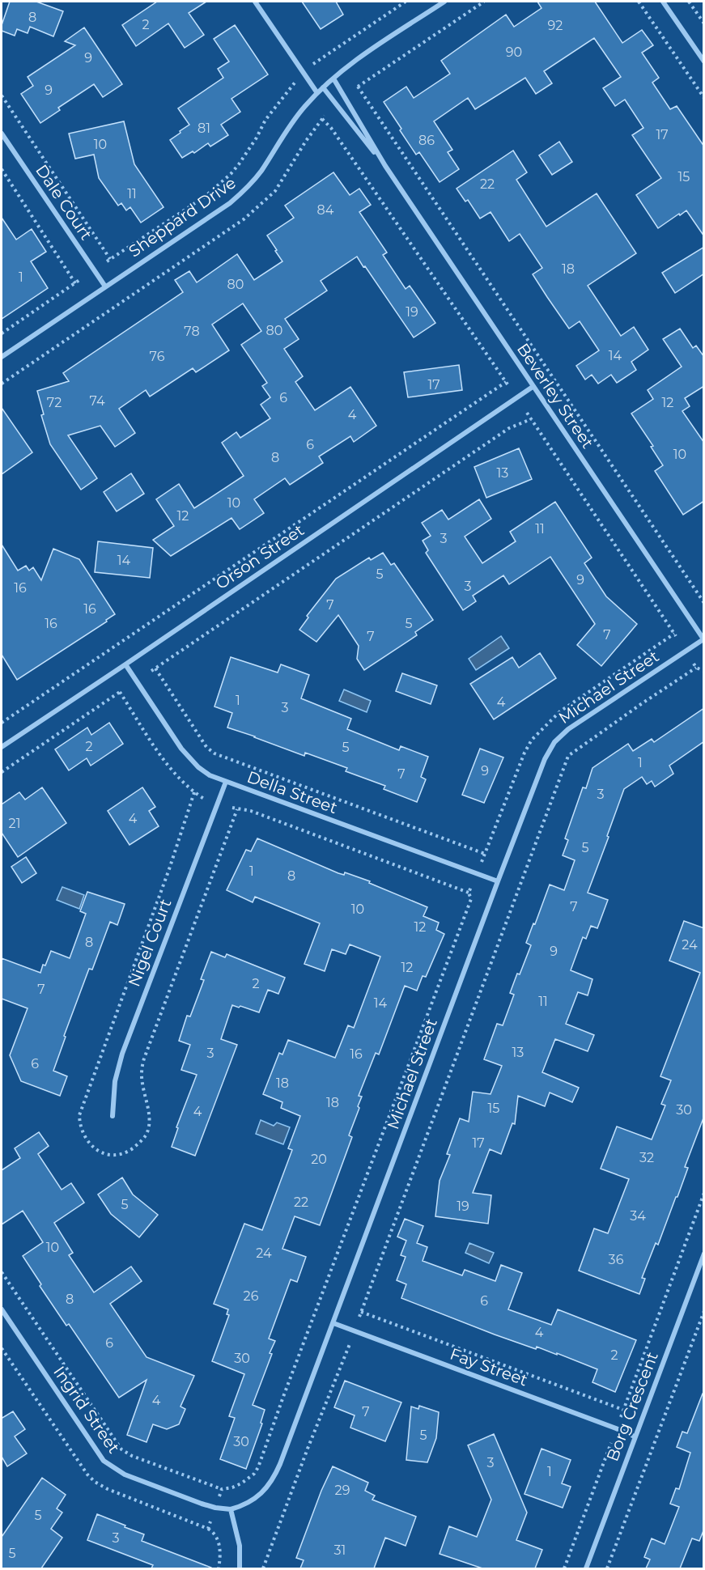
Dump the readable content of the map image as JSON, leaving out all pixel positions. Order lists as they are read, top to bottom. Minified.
{"streets":{"street":["Dale Court","Sheppard Drive","Beverley Street","Orson Street","Michael Street","Della Street","Nigel Court","Fay Street","Borg Crescent","Ingrid Street"]},"crossings":[["Dale Court","Sheppard Drive"],["Sheppard Drive","Beverley Street"],["Beverley Street","Orson Street"],["Beverley Street","Michael Street"],["Orson Street","Della Street"],["Michael Street","Della Street"],["Michael Street","Fay Street"],["Michael Street","Ingrid Street"],["Della Street","Nigel Court"],["Fay Street","Borg Crescent"]],"house_numbers":["8","2","92","90","9","9","81","17","86","10","15","22","11","84","18","1","80","19","80","78","14","76","17","6","74","72","12","4","6","10","8","13","10","12","11","3","14","5","9","3","16","7","16","16","5","7","7","1","4","3","2","5","1","9","7","3","4","21","5","1","8","7","10","12","8","24","9","12","2","7","11","14","13","3","16","6","18","18","15","30","4","17","32","20","22","5","19","34","10","24","36","26","8","6","4","6","2","30","4","7","5","30","3","1","29","5","3","31","5"]}
